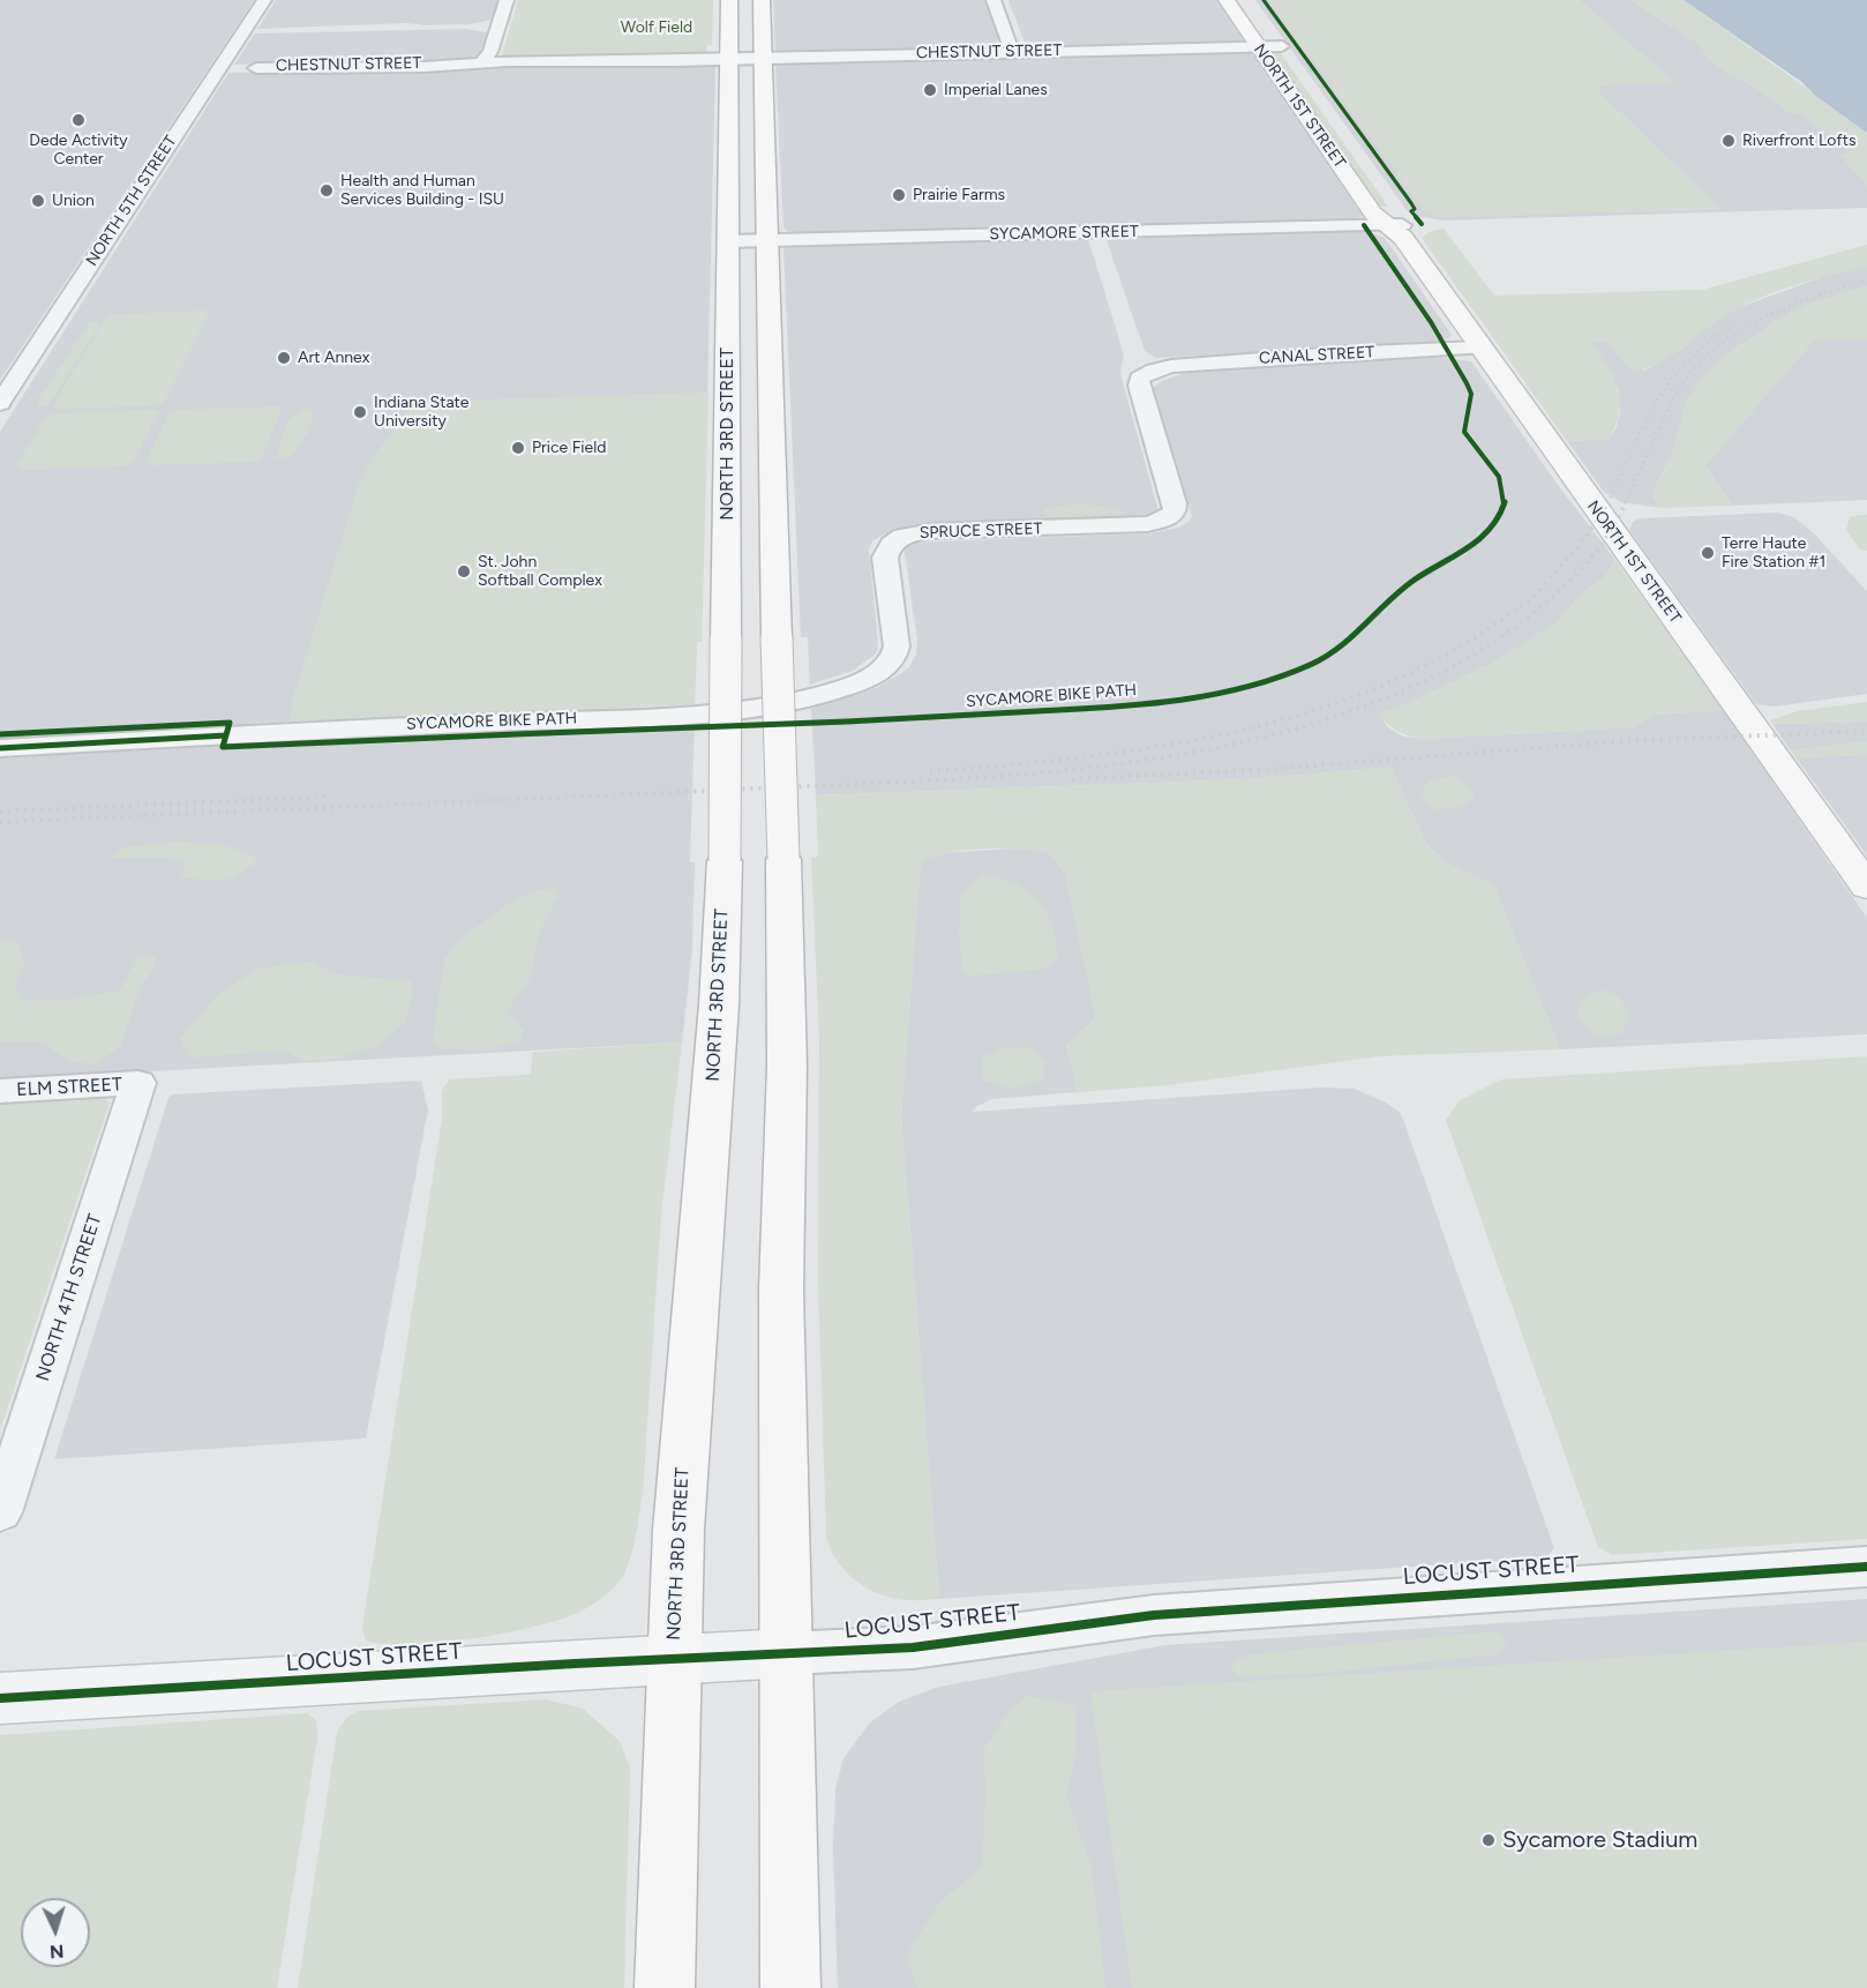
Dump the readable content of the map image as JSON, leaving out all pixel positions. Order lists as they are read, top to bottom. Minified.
{"streets":{"main road":["NORTH 1ST STREET","NORTH 3RD STREET"],"street":["CHESTNUT STREET","NORTH 5TH STREET","SYCAMORE STREET","CANAL STREET","SPRUCE STREET","ELM STREET","NORTH 4TH STREET","LOCUST STREET"],"cycle path":["SYCAMORE BIKE PATH"]},"crossings":[["CHESTNUT STREET","NORTH 1ST STREET"],["CHESTNUT STREET","NORTH 5TH STREET"],["CHESTNUT STREET","NORTH 3RD STREET"],["NORTH 1ST STREET","SYCAMORE STREET"],["NORTH 1ST STREET","CANAL STREET"],["SYCAMORE STREET","NORTH 3RD STREET"],["CANAL STREET","SPRUCE STREET"],["NORTH 3RD STREET","LOCUST STREET"],["ELM STREET","NORTH 4TH STREET"]],"parks":["Wolf Field"],"places":["Imperial Lanes","Dede Activity Center","Riverfront Lofts","Health and Human Services Building - ISU","Prairie Farms","Union","Art Annex","Indiana State University","Price Field","Terre Haute Fire Station #1","St. John Softball Complex","Sycamore Stadium"],"north":"bottom"}
